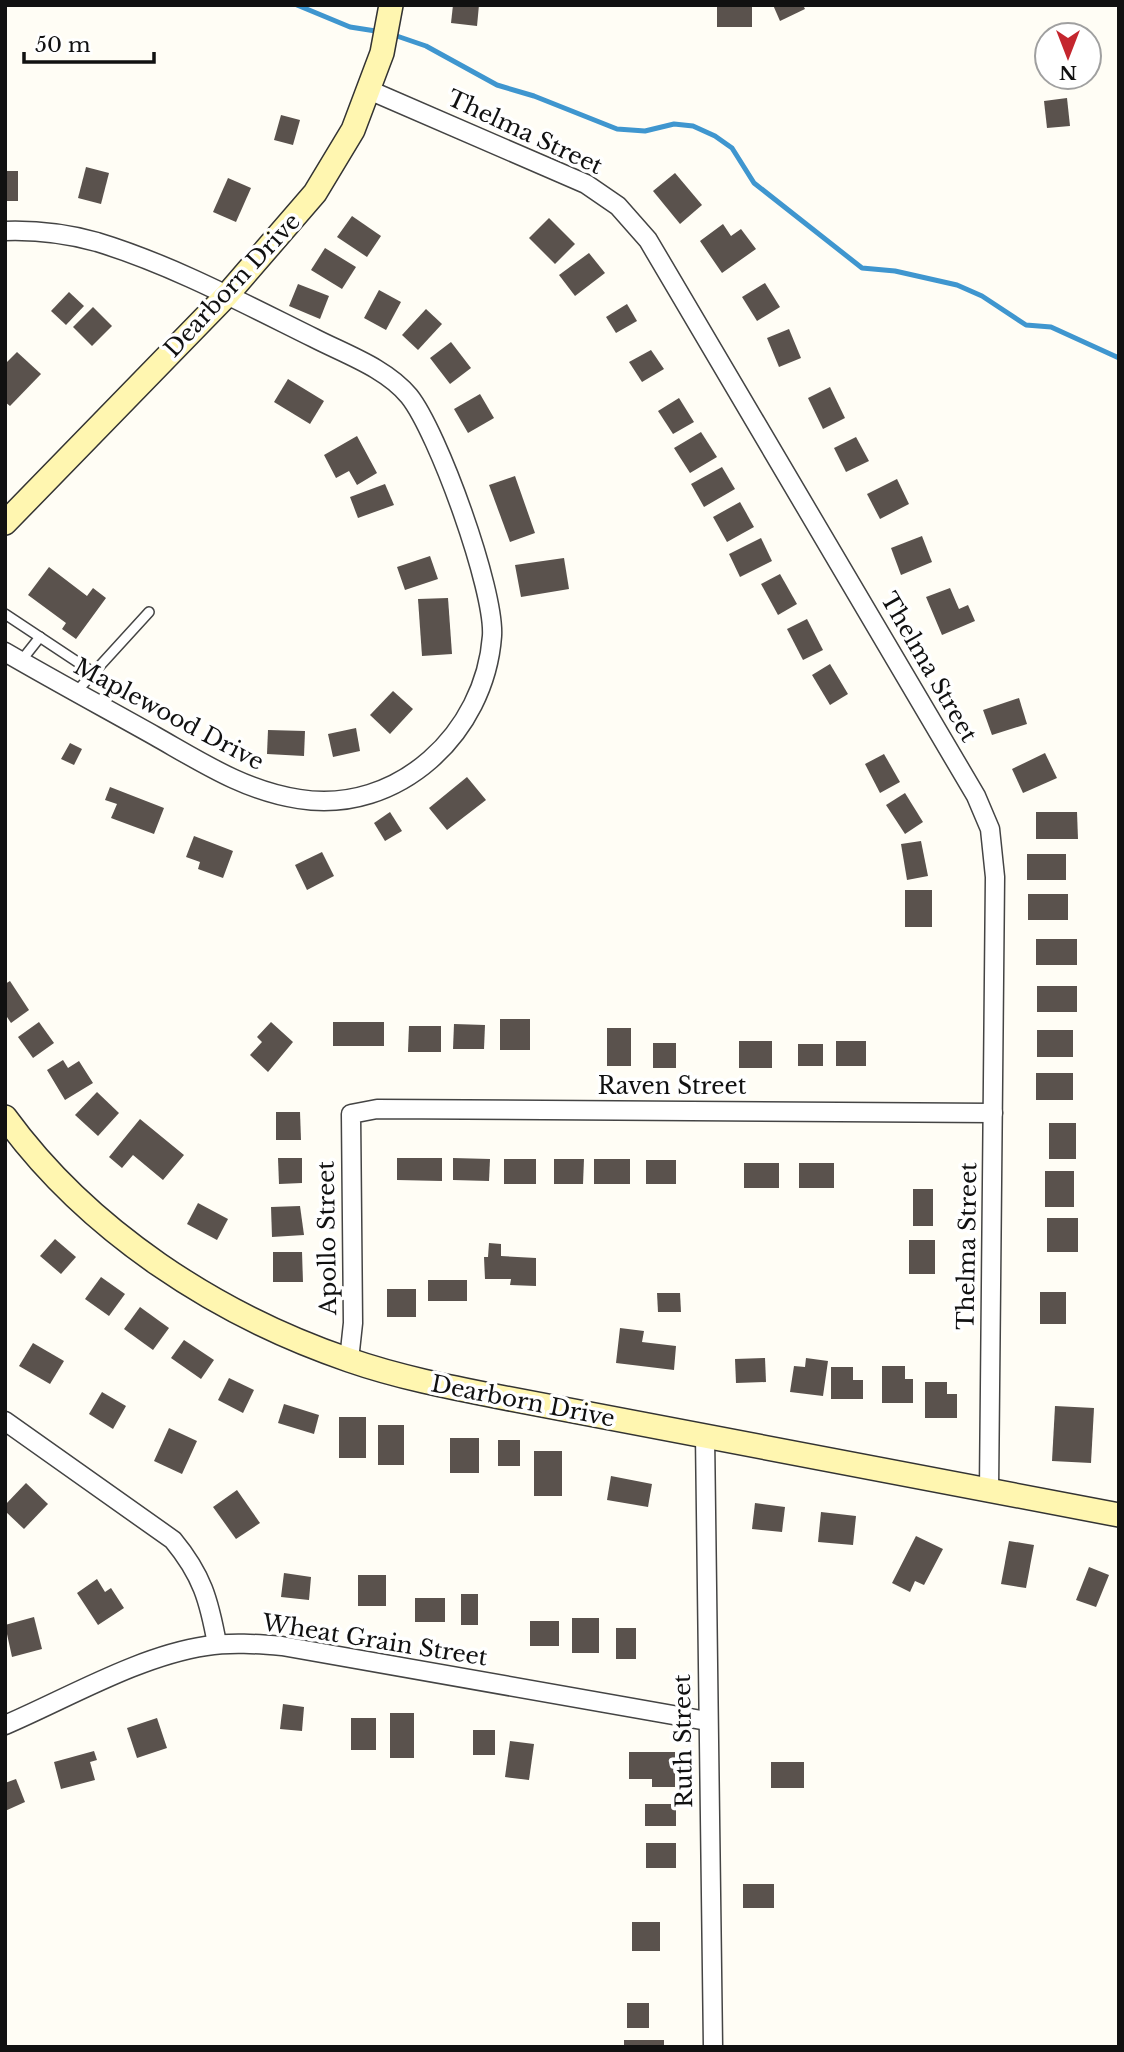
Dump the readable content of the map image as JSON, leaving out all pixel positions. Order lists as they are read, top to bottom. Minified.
{"streets":{"street":["Thelma Street","Dearborn Drive","Maplewood Drive","Raven Street","Apollo Street","Wheat Grain Street","Ruth Street"]},"crossings":[["Thelma Street","Dearborn Drive"],["Thelma Street","Raven Street"],["Dearborn Drive","Maplewood Drive"],["Dearborn Drive","Apollo Street"],["Dearborn Drive","Ruth Street"],["Raven Street","Apollo Street"],["Wheat Grain Street","Ruth Street"]],"scale_bar":"50 m","north":"bottom"}
